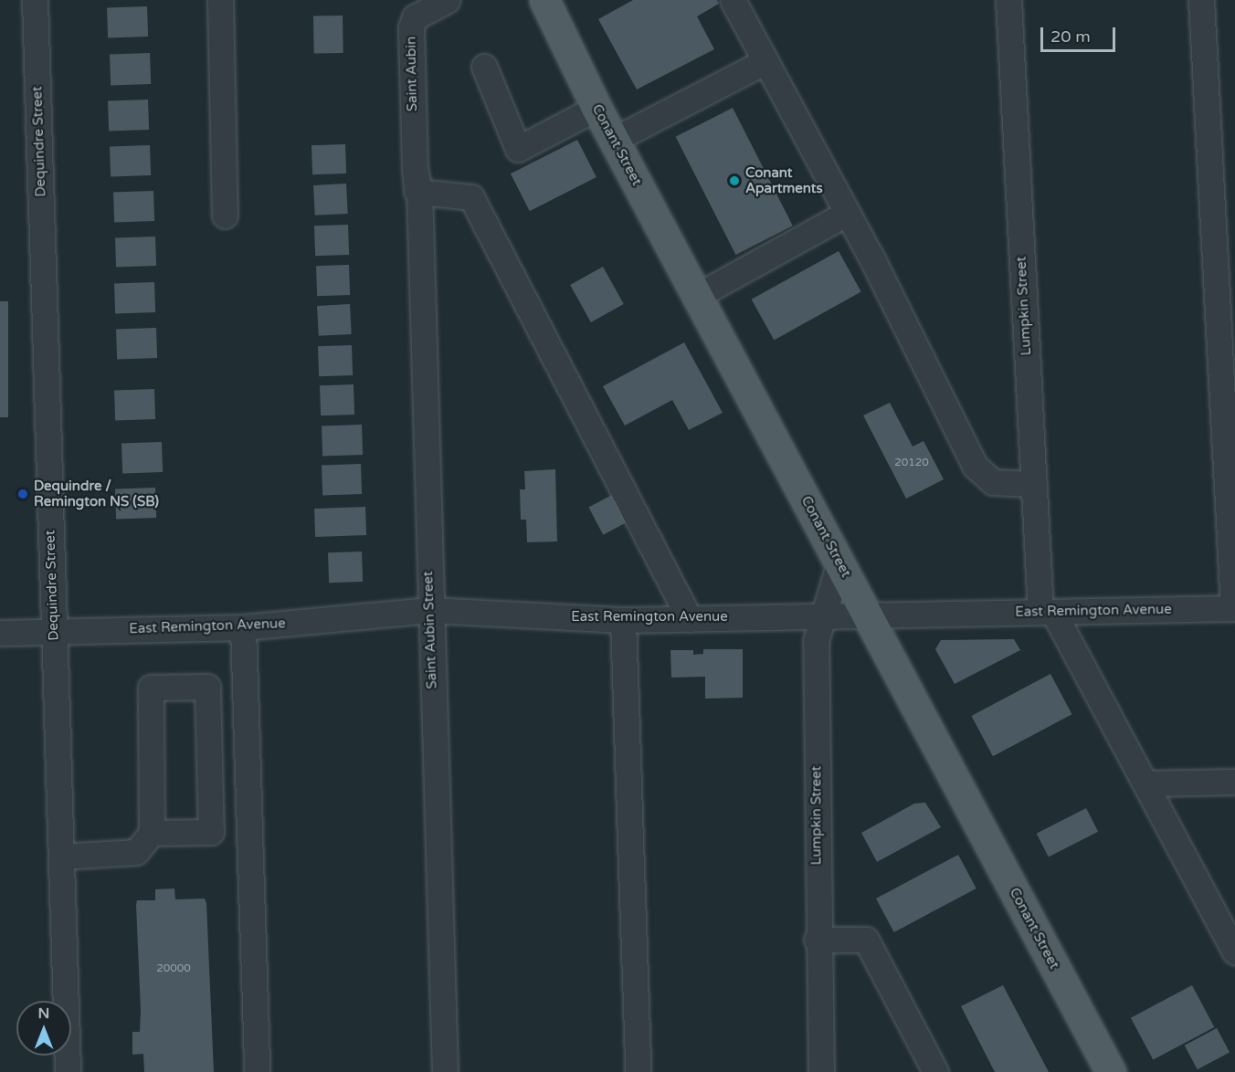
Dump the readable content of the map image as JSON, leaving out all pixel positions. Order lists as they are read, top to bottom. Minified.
{"streets":{"main road":["Conant Street"],"street":["Saint Aubin","Dequindre Street","Lumpkin Street","East Remington Avenue","Saint Aubin Street"]},"crossings":[["Saint Aubin","Saint Aubin Street"],["Dequindre Street","East Remington Avenue"],["Conant Street","Lumpkin Street"],["Conant Street","East Remington Avenue"],["Lumpkin Street","East Remington Avenue"],["East Remington Avenue","Saint Aubin Street"]],"places":["Conant Apartments","Dequindre / Remington NS (SB)"],"house_numbers":["20120","20000"],"scale_bar":"20 m","north":"top"}
